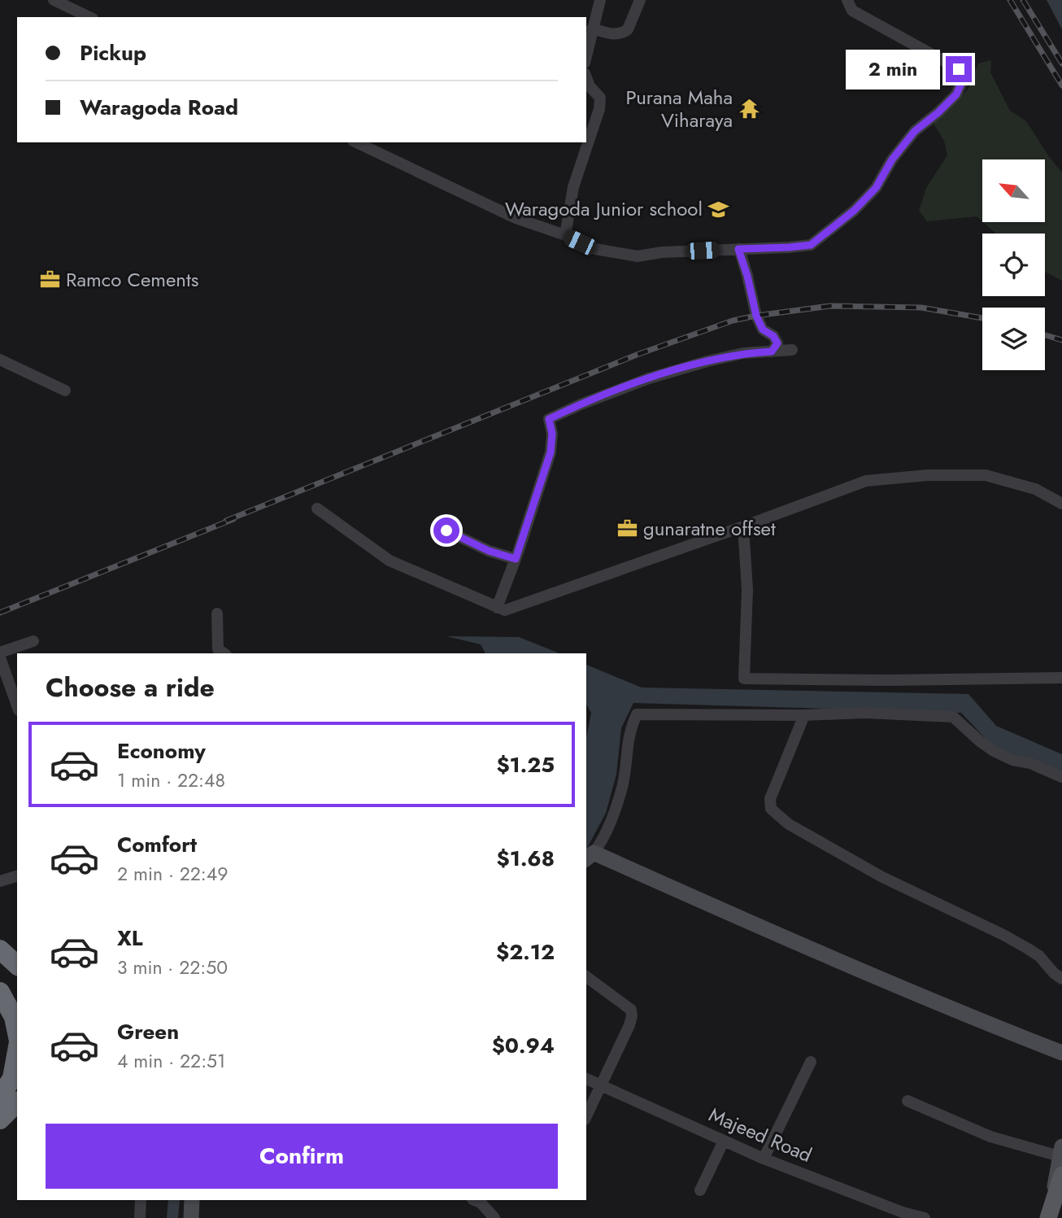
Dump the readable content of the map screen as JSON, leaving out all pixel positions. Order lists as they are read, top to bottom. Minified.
{"streets":{"street":["Majeed Road"]},"places":{"temple":["Purana Maha Viharaya"],"school or university":["Waragoda Junior school"],"office":["Ramco Cements","gunaratne offset"]},"north":"top left","page":{"banner":["Pickup","Waragoda Road"],"bubble":"2 min","heading":"Choose a ride","list":[{"name":"Economy","note":"1 min · 22:48","value":"$1.25"},{"name":"Comfort","note":"2 min · 22:49","value":"$1.68"},{"name":"XL","note":"3 min · 22:50","value":"$2.12"},{"name":"Green","note":"4 min · 22:51","value":"$0.94"}],"buttons":"Confirm"}}
